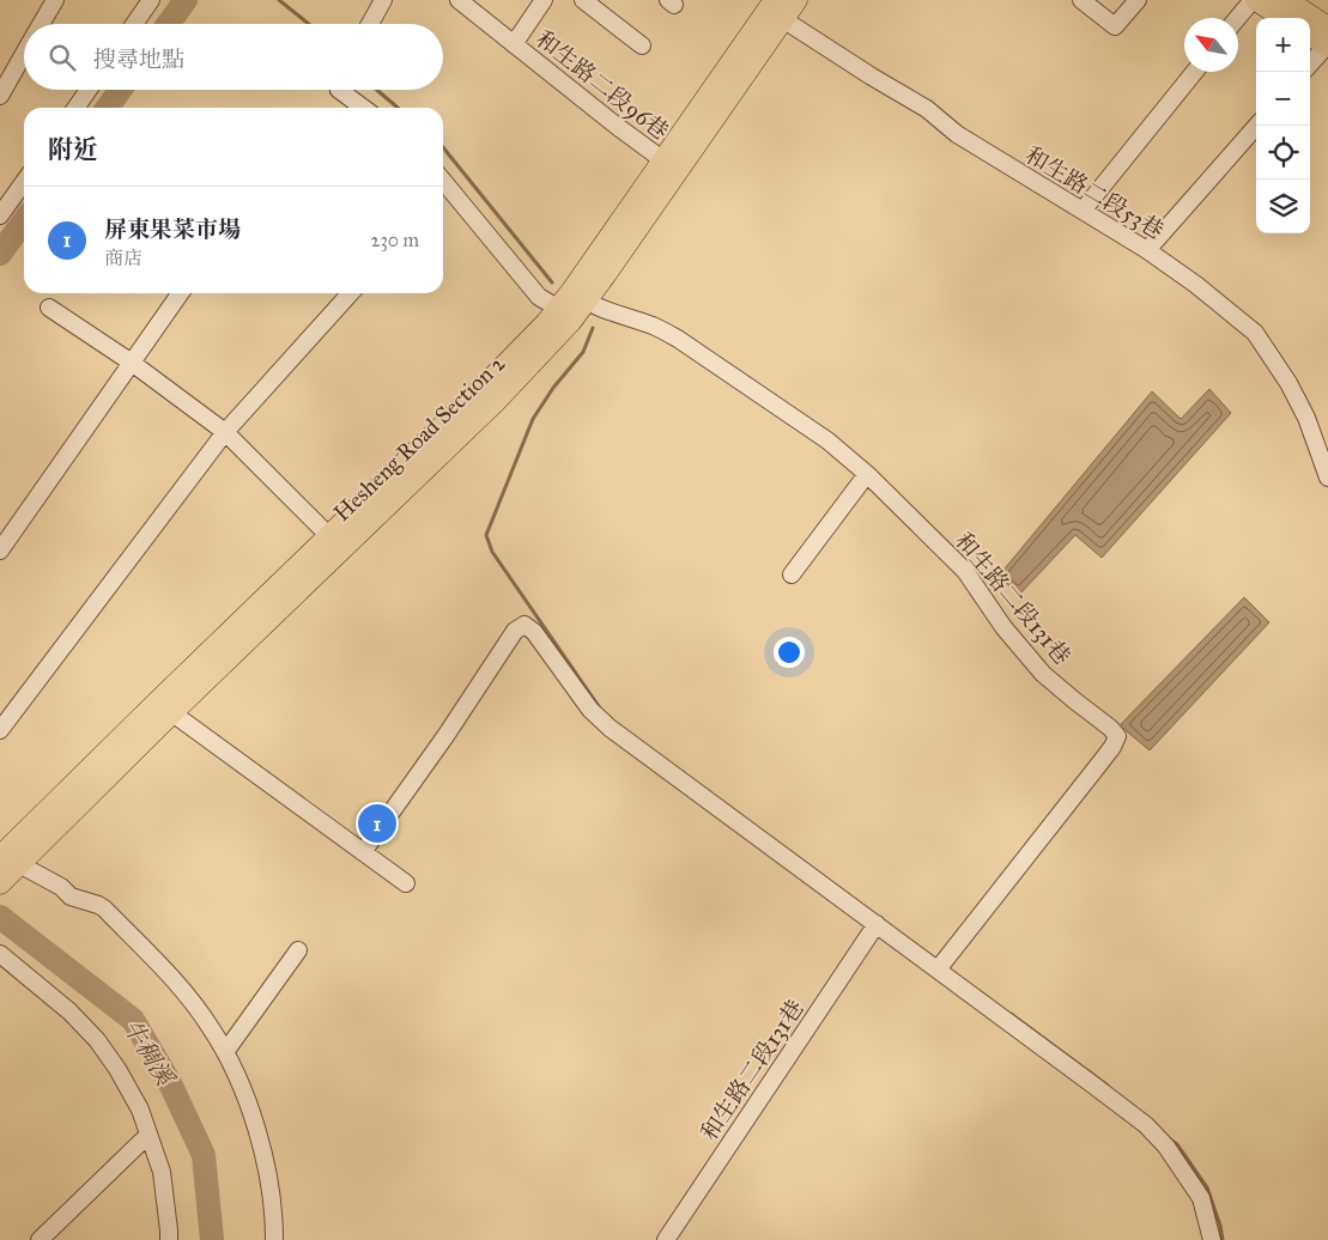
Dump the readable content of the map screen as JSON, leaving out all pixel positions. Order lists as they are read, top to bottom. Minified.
{"streets":{"main road":["Hesheng Road Section 2"],"street":["和生路二段96巷","和生路二段53巷","和生路二段131巷"]},"crossings":[["和生路二段96巷","Hesheng Road Section 2"],["和生路二段53巷","Hesheng Road Section 2"],["Hesheng Road Section 2","和生路二段131巷"]],"water":["牛稠溪"],"north":"top left","page":{"map_buttons":["+","−"],"search":"搜尋地點","heading":"附近","list":[{"mark":"1","name":"屏東果菜市場","note":"商店","value":"230 m"}],"pins":"1"}}
